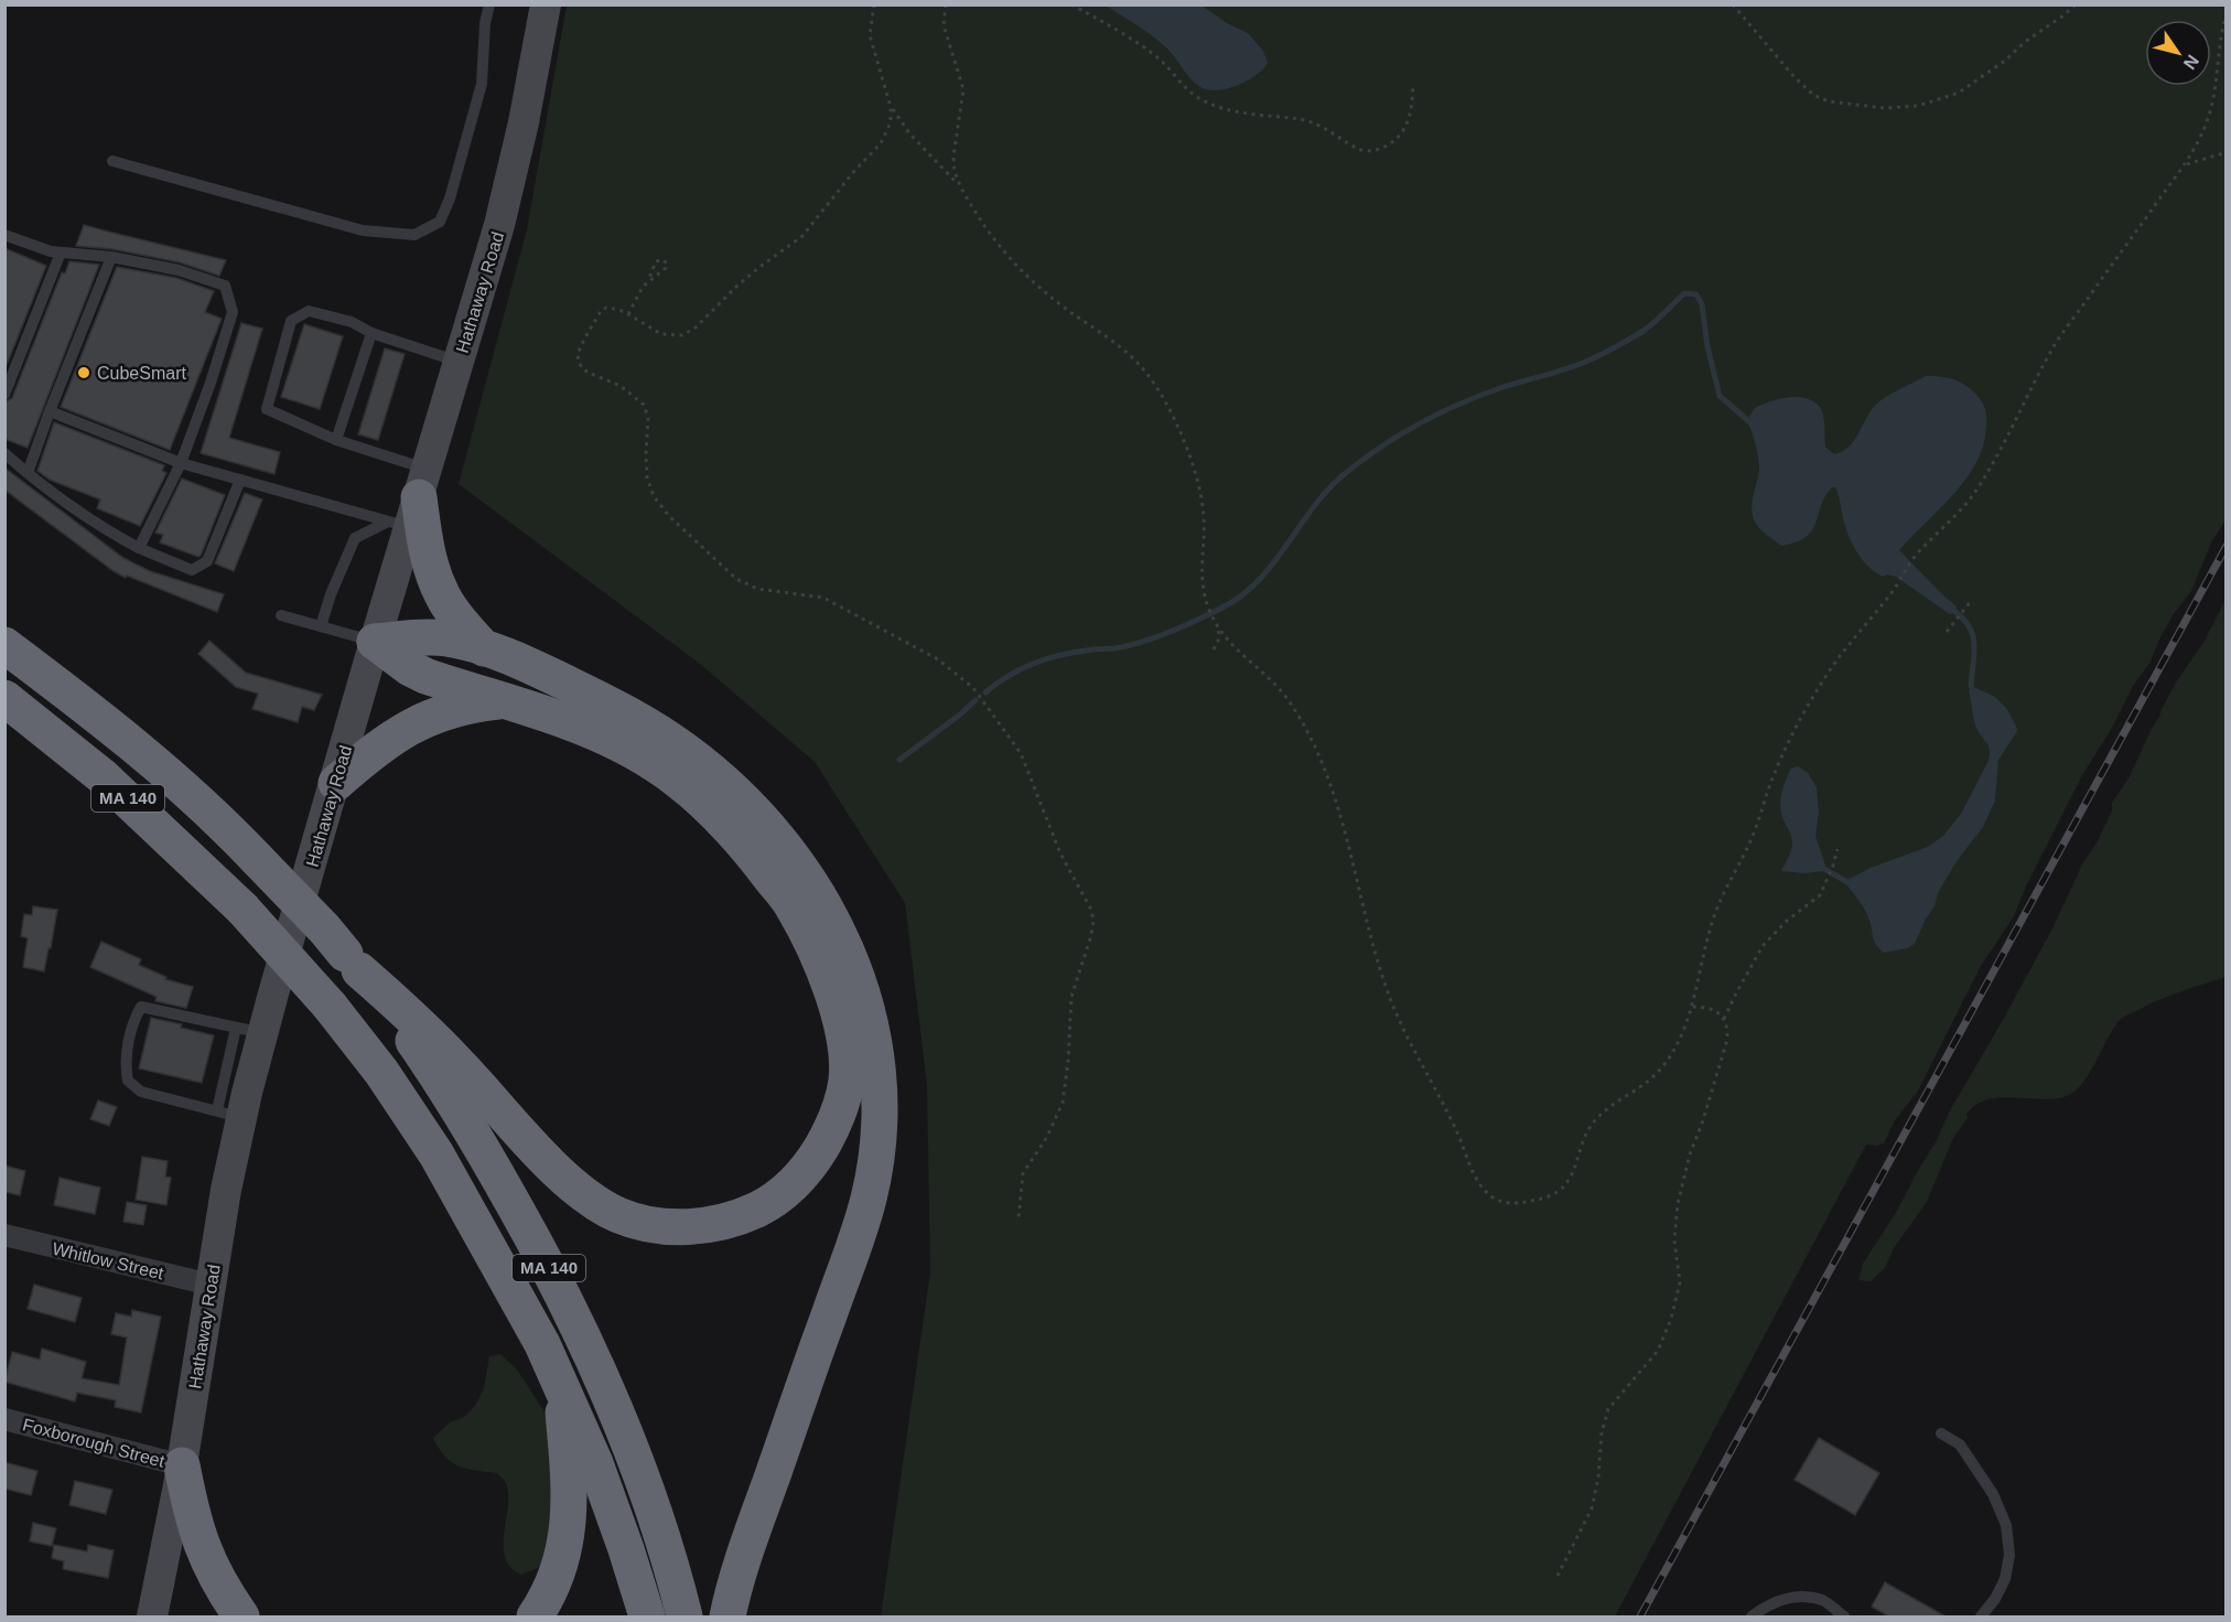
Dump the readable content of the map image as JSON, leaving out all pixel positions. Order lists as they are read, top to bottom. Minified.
{"streets":{"highway":["MA 140"],"main road":["Hathaway Road"],"street":["Whitlow Street","Foxborough Street"]},"crossings":[["Hathaway Road","Whitlow Street"],["Hathaway Road","Foxborough Street"]],"places":["CubeSmart"],"north":"bottom right"}
